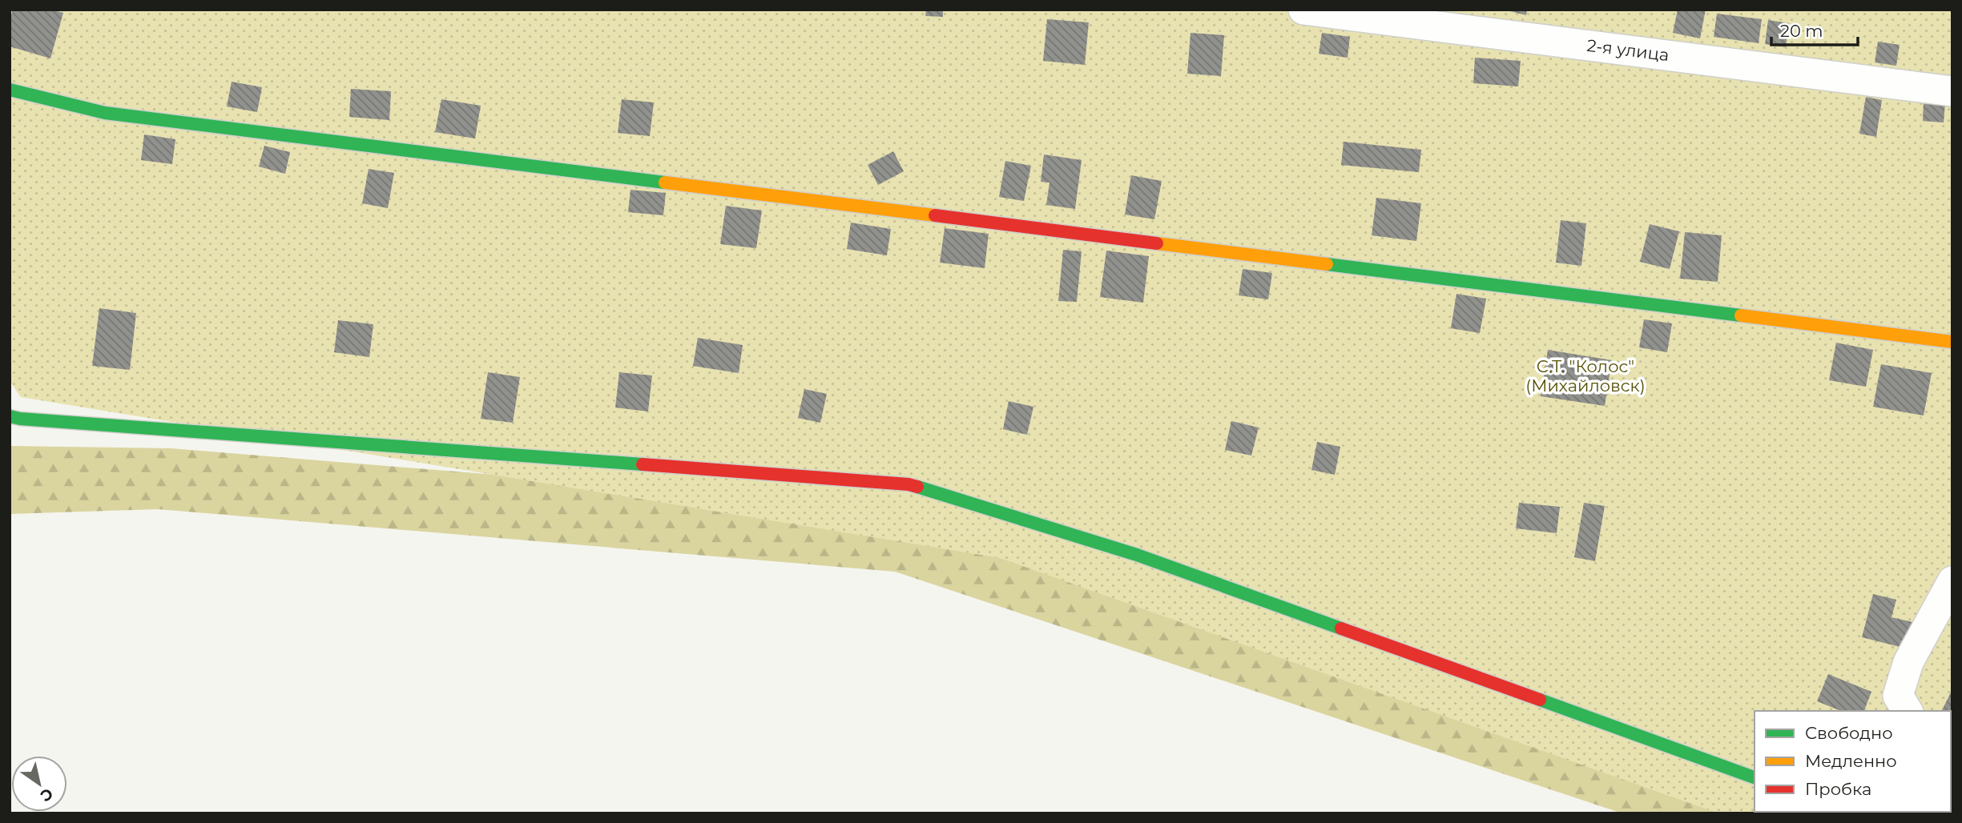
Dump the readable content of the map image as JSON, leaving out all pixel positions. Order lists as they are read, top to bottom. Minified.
{"streets":{"street":["2-я улица"]},"parks":["С.Т. \"Колос\" (Михайловск)"],"legend":["Свободно","Медленно","Пробка"],"scale_bar":"20 m","north":"bottom right"}
